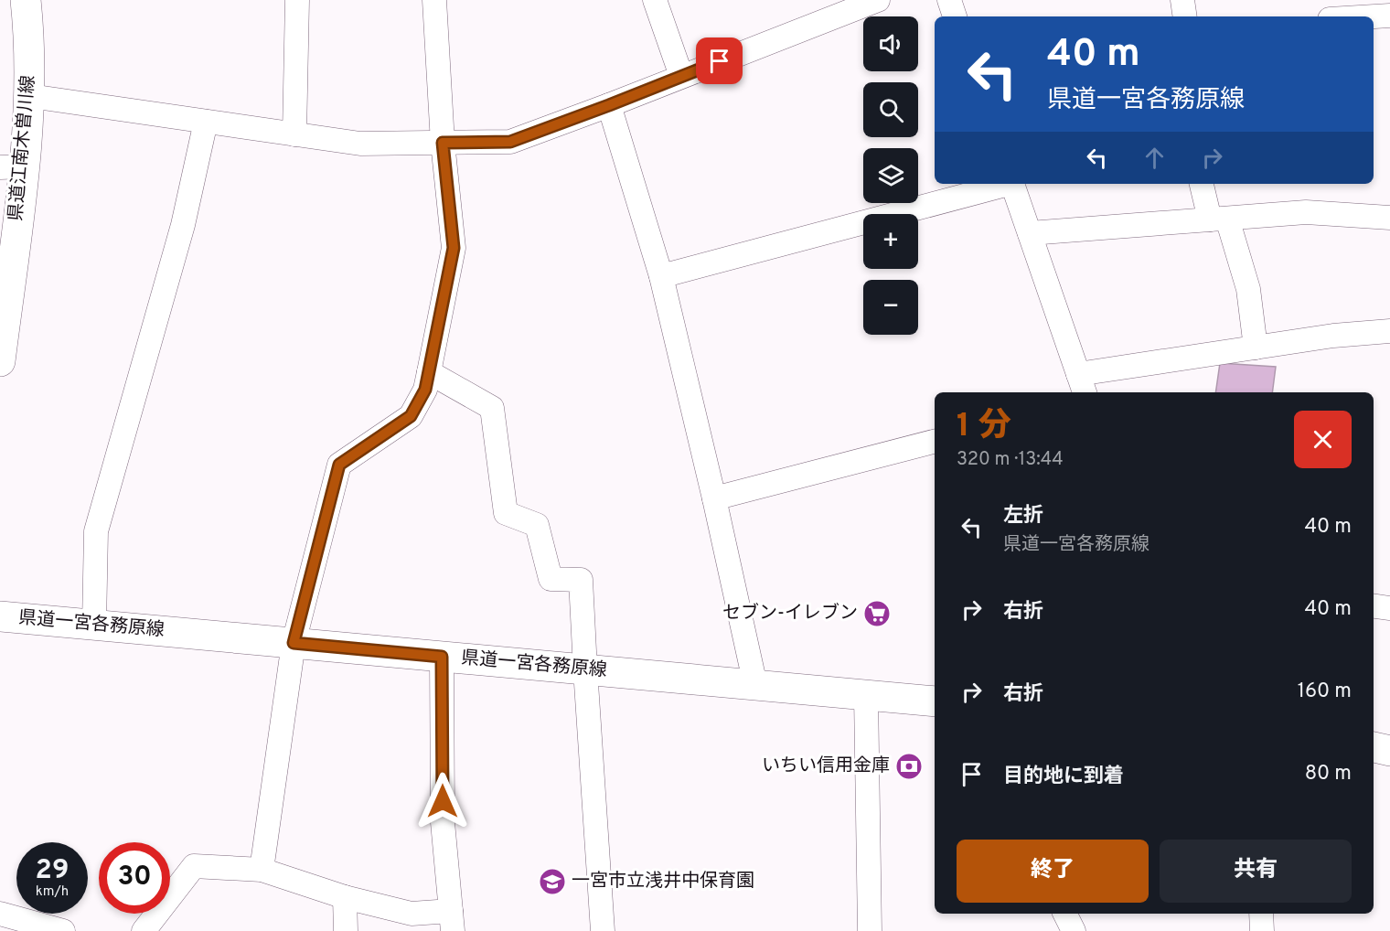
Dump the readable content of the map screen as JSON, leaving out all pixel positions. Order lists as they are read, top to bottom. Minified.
{"streets":{"main road":["県道江南木曽川線","県道一宮各務原線"]},"places":{"supermarket":["セブン-イレブン"],"bank":["いちい信用金庫"],"school or university":["一宮市立浅井中保育園"]},"page":{"map_buttons":["+","−"],"turn":["40 m","県道一宮各務原線"],"heading":["1 分","320 m · 13:44"],"list":[{"name":"左折","note":"県道一宮各務原線","value":"40 m"},{"name":"右折","value":"40 m"},{"name":"右折","value":"160 m"},{"name":"目的地に到着","value":"80 m"}],"buttons":["終了","共有"],"speed":"29 km/h","limit":"30"}}
